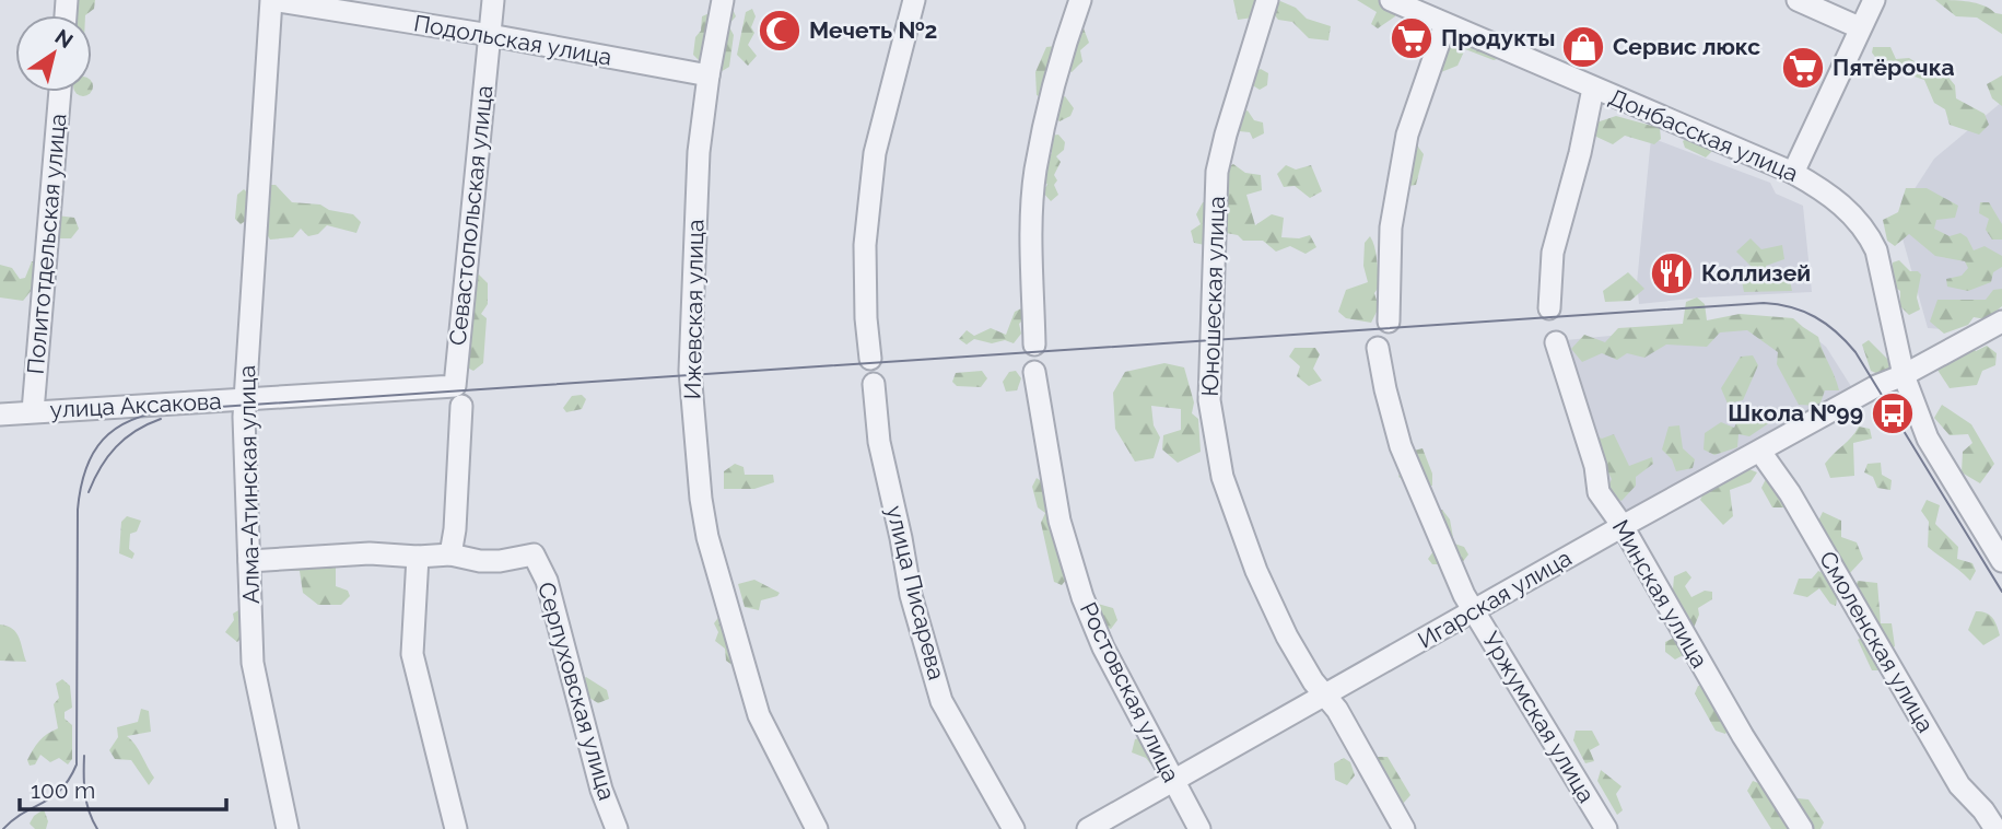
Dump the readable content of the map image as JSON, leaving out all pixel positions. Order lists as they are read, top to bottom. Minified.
{"streets":{"street":["Подольская улица","Донбасская улица","Севастопольская улица","Политотдельская улица","Юношеская улица","Ижевская улица","улица Аксакова","Алма-Атинская улица","улица Писарева","Минская улица","Игарская улица","Смоленская улица","Серпуховская улица","Ростовская улица","Уржумская улица"]},"crossings":[["Подольская улица","Севастопольская улица"],["Подольская улица","Ижевская улица"],["Подольская улица","Алма-Атинская улица"],["Донбасская улица","Игарская улица"],["Севастопольская улица","улица Аксакова"],["Севастопольская улица","Серпуховская улица"],["Политотдельская улица","улица Аксакова"],["Юношеская улица","Игарская улица"],["улица Аксакова","Алма-Атинская улица"],["Минская улица","Игарская улица"],["Игарская улица","Смоленская улица"],["Игарская улица","Ростовская улица"],["Игарская улица","Уржумская улица"]],"places":{"mosque":["Мечеть №2"],"supermarket":["Продукты","Пятёрочка"],"shop":["Сервис люкс"],"restaurant":["Коллизей"],"bus stop":["Школа №99"]},"scale_bar":"100 m","north":"top right"}
